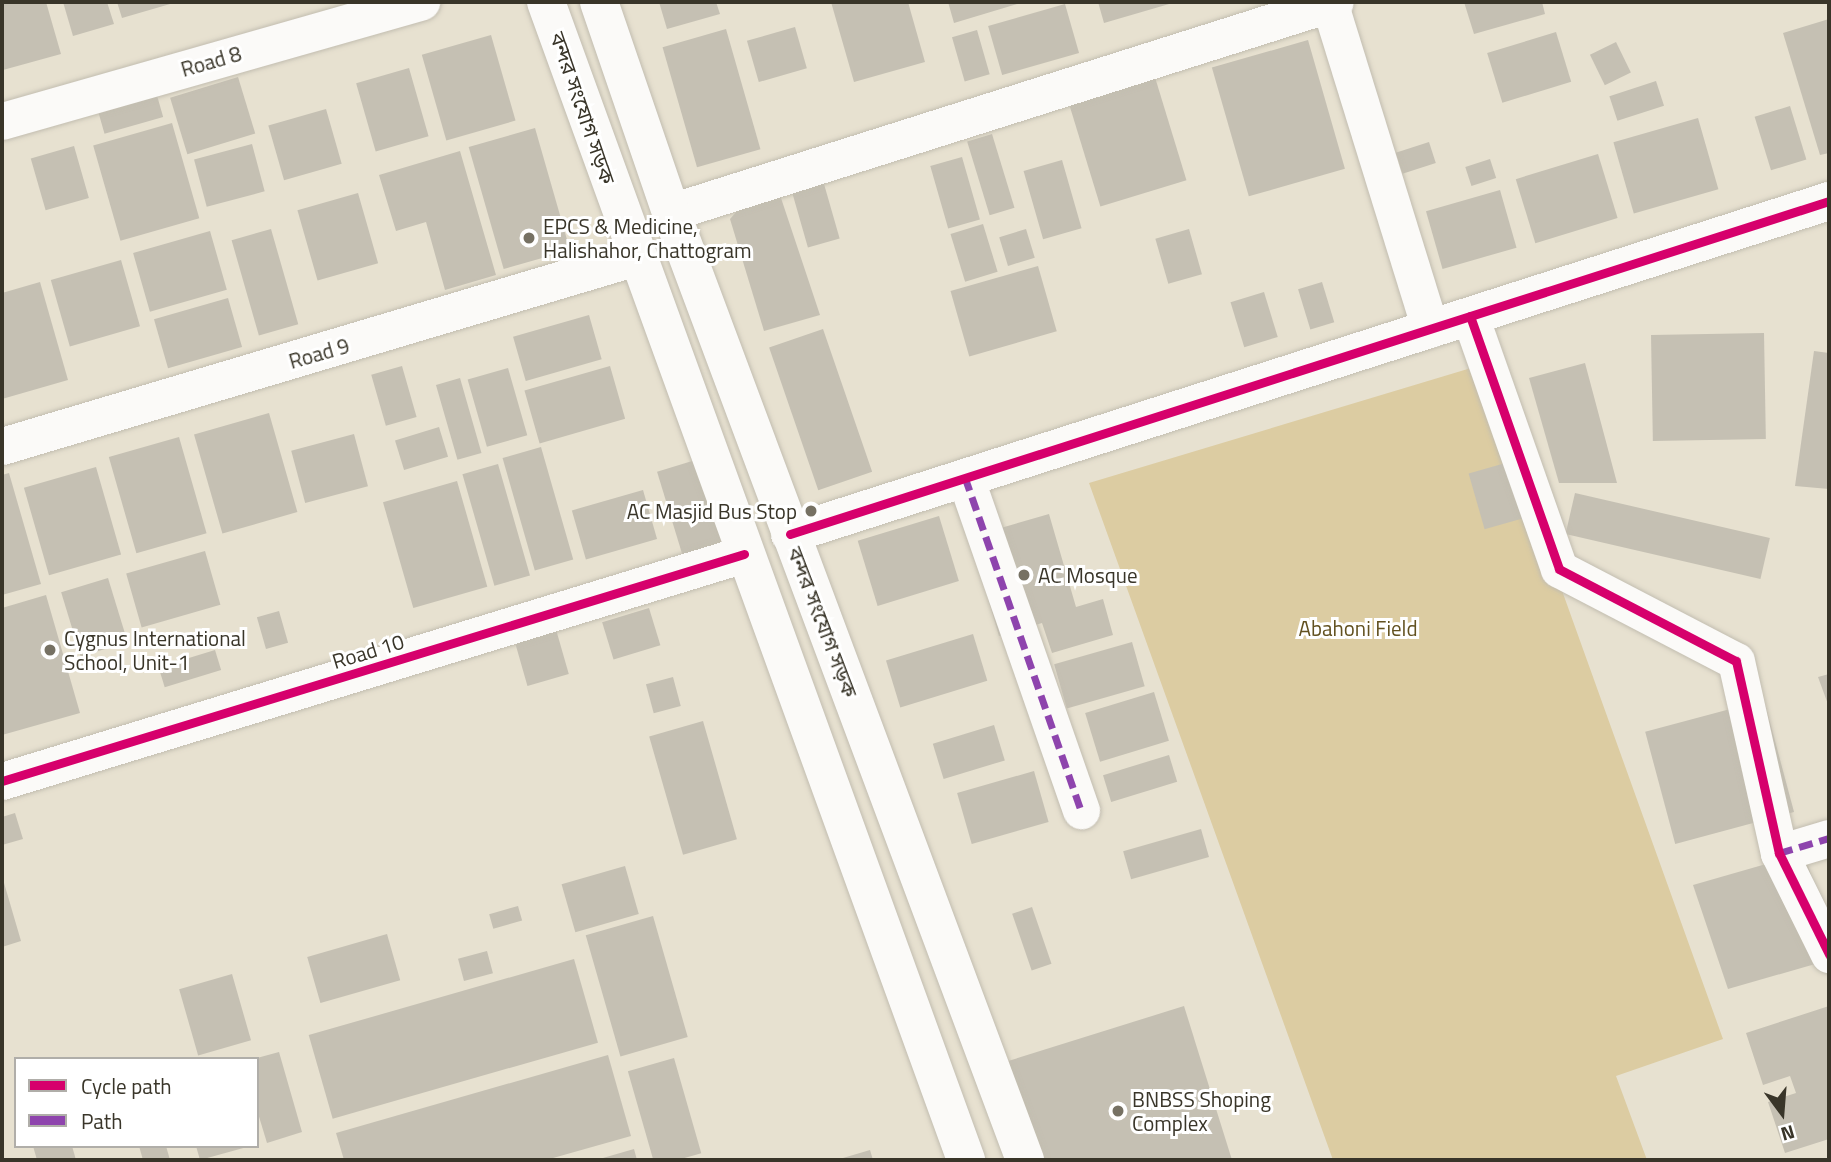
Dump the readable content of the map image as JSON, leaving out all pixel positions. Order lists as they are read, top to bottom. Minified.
{"streets":{"main road":["বন্দর সংযোগ সড়ক"],"street":["Road 8","Road 9","Road 10"]},"crossings":[["বন্দর সংযোগ সড়ক","Road 9"],["বন্দর সংযোগ সড়ক","Road 10"]],"parks":["Abahoni Field"],"places":["EPCS & Medicine, Halishahor, Chattogram","AC Masjid Bus Stop","AC Mosque","Cygnus International School, Unit-1","BNBSS Shoping Complex"],"legend":["Cycle path","Path"],"north":"bottom"}
